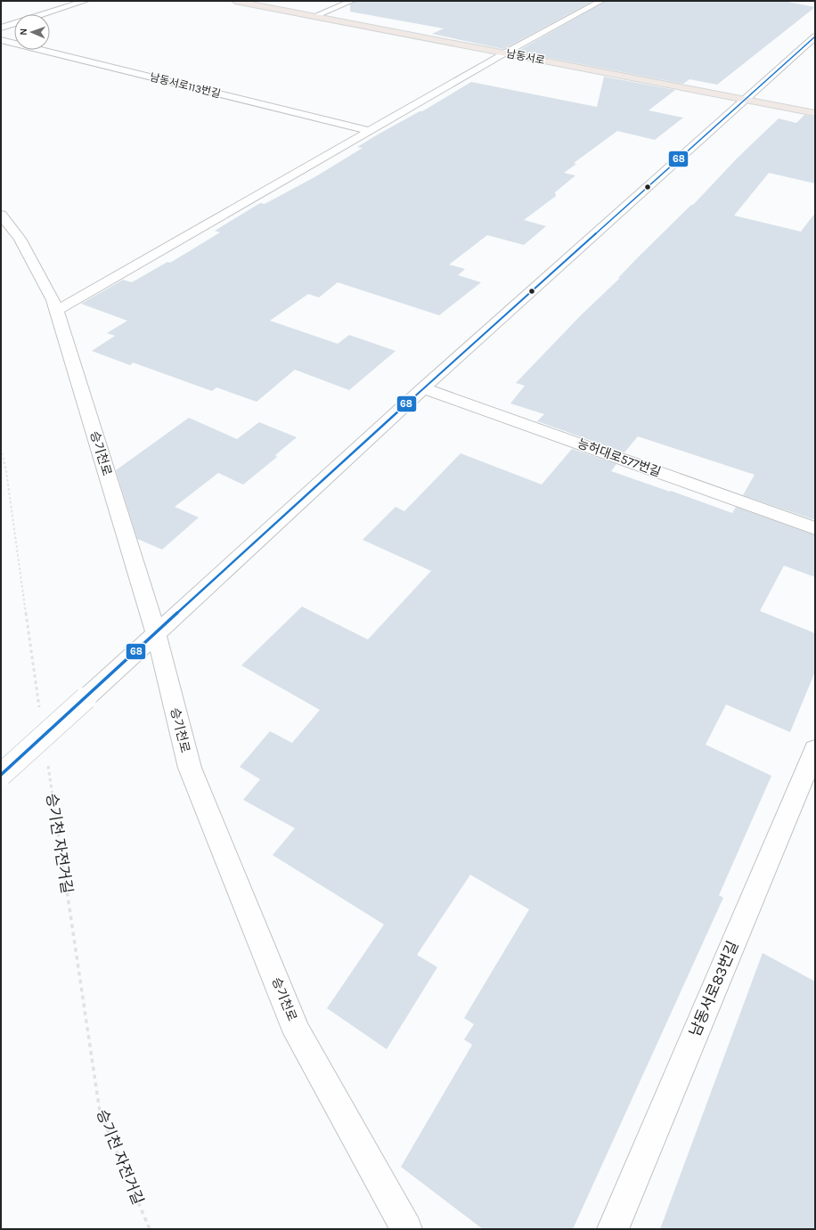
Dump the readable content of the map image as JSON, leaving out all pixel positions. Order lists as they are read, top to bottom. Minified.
{"streets":{"main road":["남동서로"],"street":["남동서로113번길","승기천로","능허대로577번길","남동서로83번길"],"path":["승기천 자전거길"]},"lines":["transit line 68"],"north":"left"}
